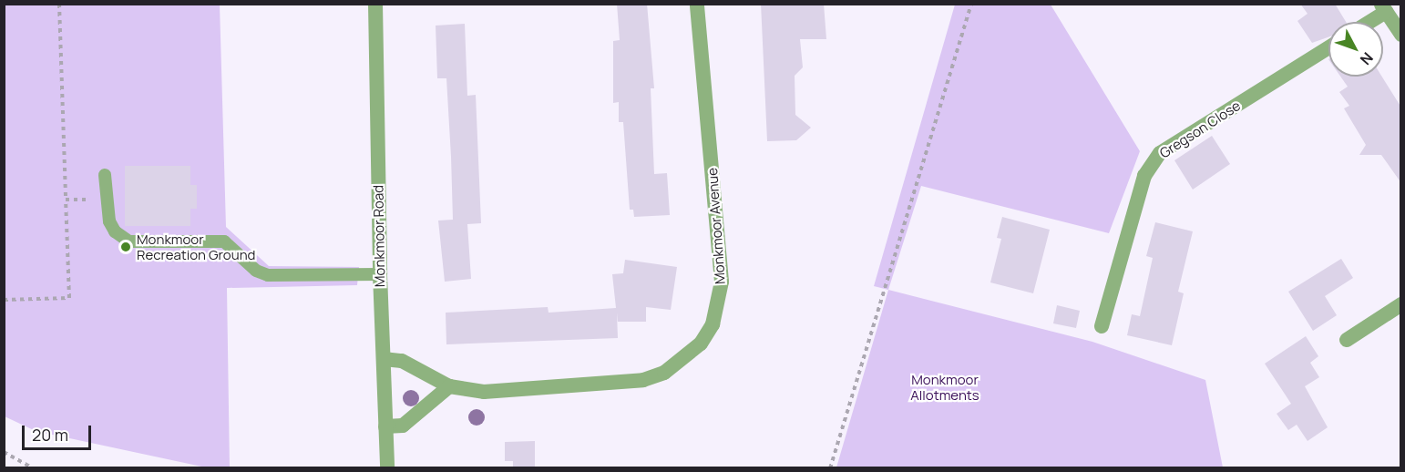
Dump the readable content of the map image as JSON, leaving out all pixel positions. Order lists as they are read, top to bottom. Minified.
{"streets":{"street":["Gregson Close","Monkmoor Avenue","Monkmoor Road"]},"crossings":[["Monkmoor Avenue","Monkmoor Road"]],"parks":["Monkmoor Allotments"],"places":["Monkmoor Recreation Ground"],"scale_bar":"20 m","north":"bottom right"}
